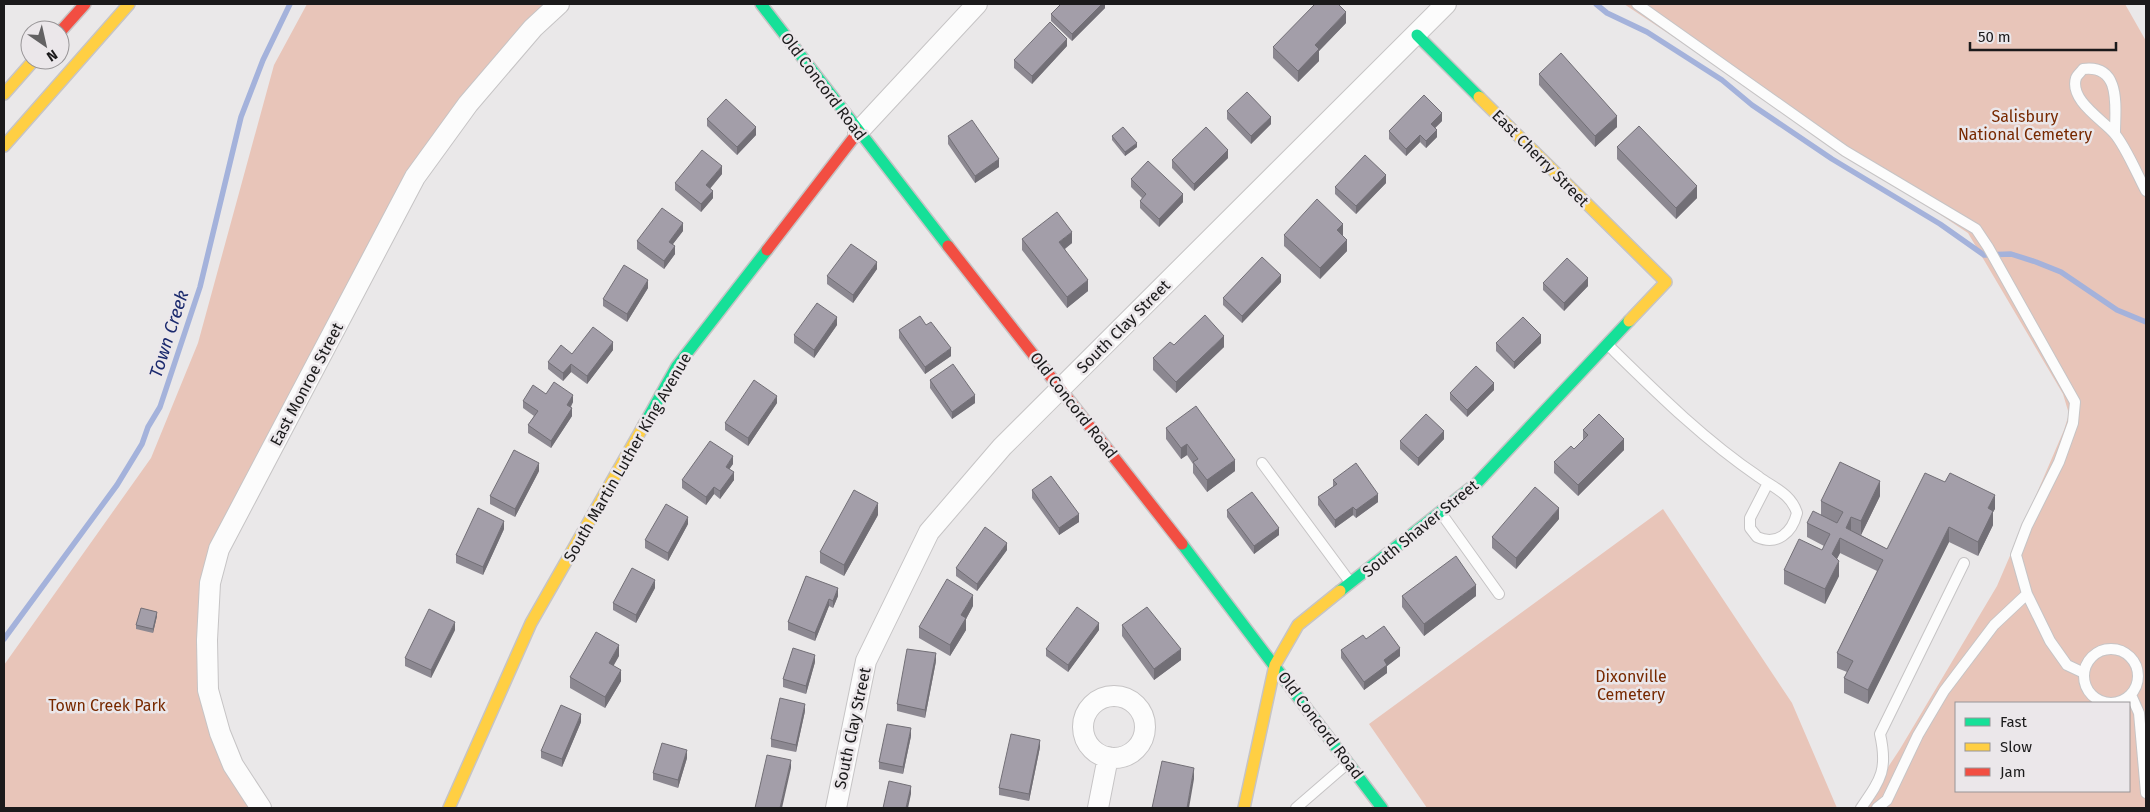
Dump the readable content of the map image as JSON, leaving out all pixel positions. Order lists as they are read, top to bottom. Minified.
{"streets":{"street":["Old Concord Road","East Cherry Street","South Clay Street","East Monroe Street","South Martin Luther King Avenue","South Shaver Street"]},"crossings":[["Old Concord Road","South Clay Street"],["Old Concord Road","South Martin Luther King Avenue"],["Old Concord Road","South Shaver Street"],["East Cherry Street","South Clay Street"],["East Cherry Street","South Shaver Street"]],"water":["Town Creek"],"parks":["Salisbury National Cemetery","Dixonville Cemetery","Town Creek Park"],"legend":["Fast","Slow","Jam"],"scale_bar":"50 m","north":"bottom right"}
